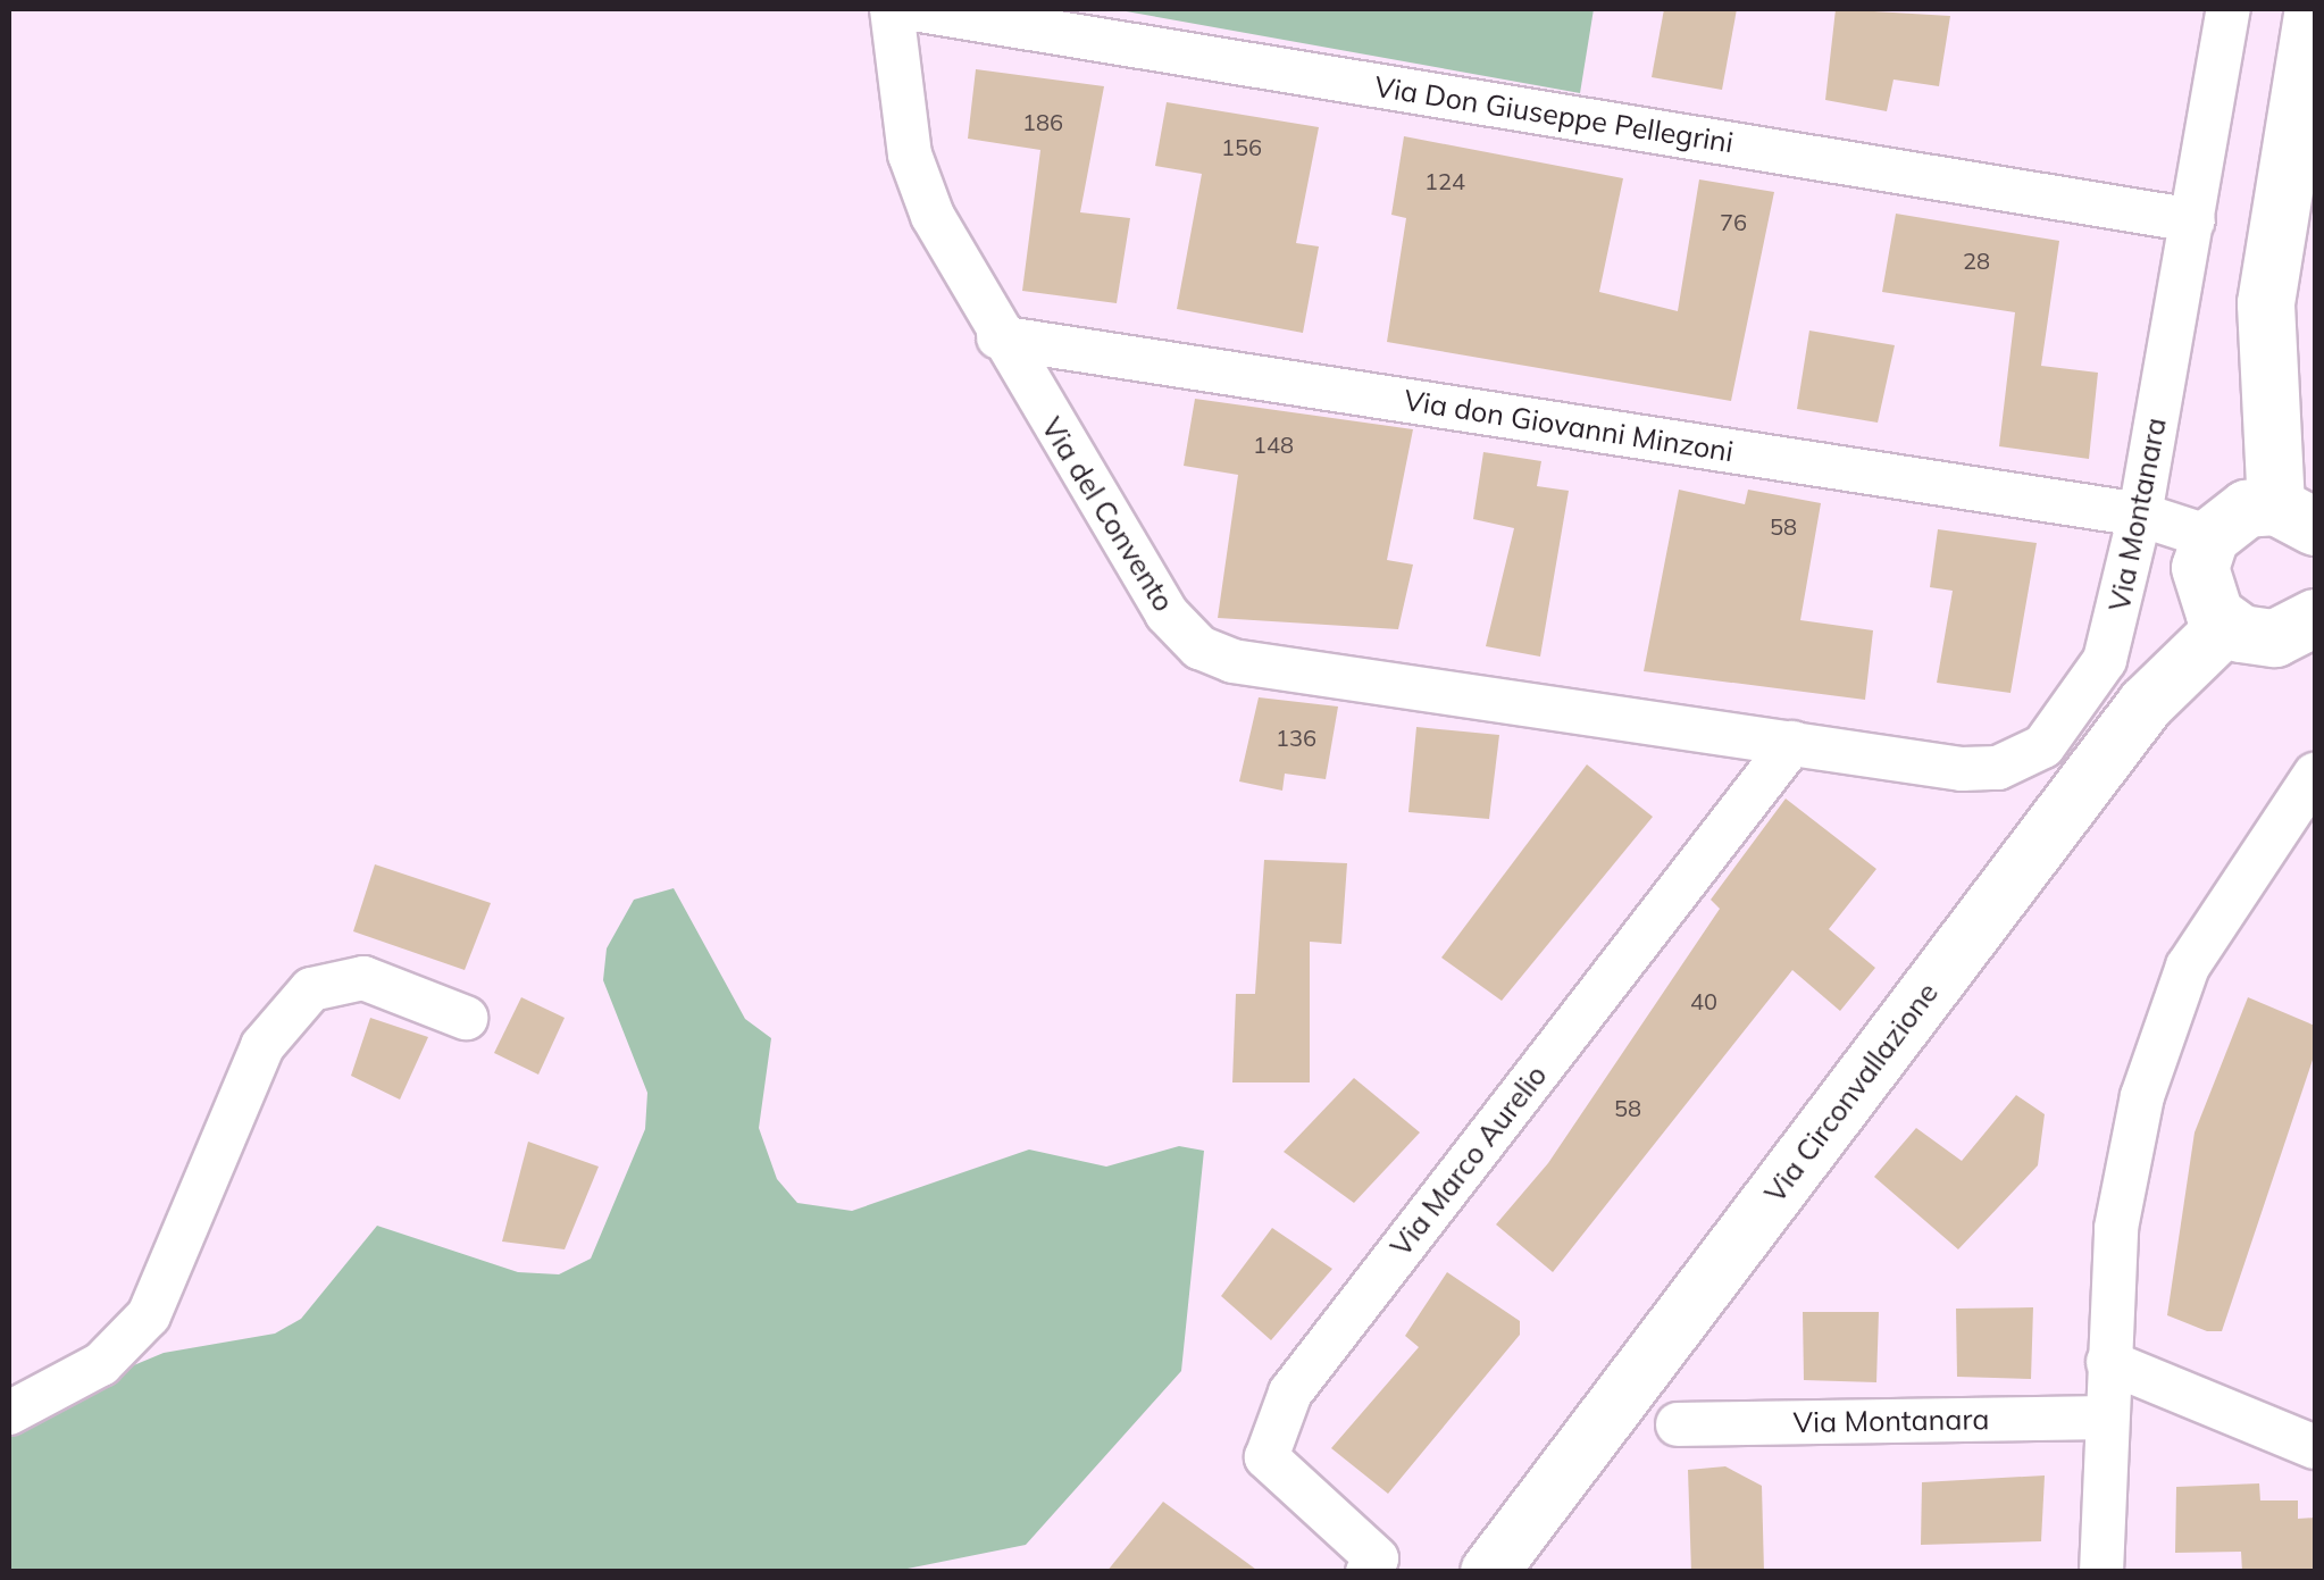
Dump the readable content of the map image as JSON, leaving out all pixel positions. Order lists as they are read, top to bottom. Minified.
{"streets":{"main road":["Via Circonvallazione"],"street":["Via Don Giuseppe Pellegrini","Via don Giovanni Minzoni","Via del Convento","Via Montanara","Via Marco Aurelio"]},"crossings":[["Via Don Giuseppe Pellegrini","Via Montanara"],["Via don Giovanni Minzoni","Via del Convento"],["Via don Giovanni Minzoni","Via Montanara"],["Via del Convento","Via Montanara"],["Via del Convento","Via Marco Aurelio"],["Via Montanara","Via Marco Aurelio"]],"house_numbers":["186","156","124","76","28","148","58","136","40","58"]}
